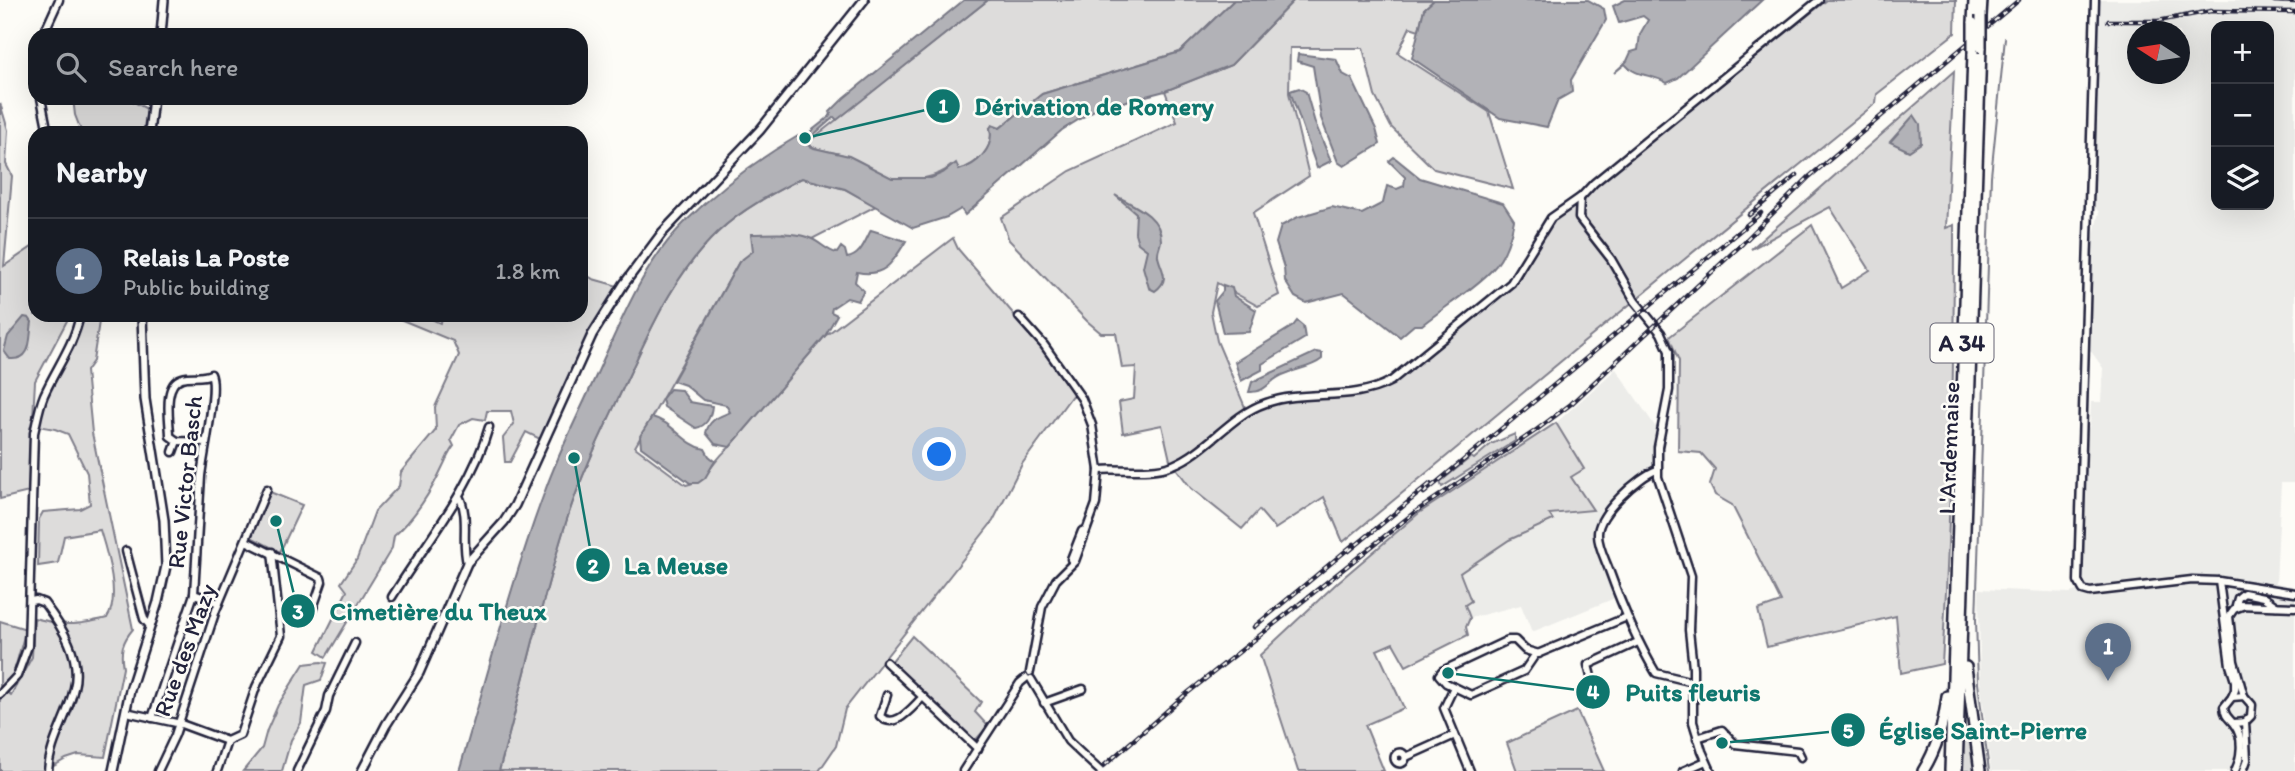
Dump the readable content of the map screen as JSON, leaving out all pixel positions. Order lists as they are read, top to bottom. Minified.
{"streets":{"highway":["A 34","L'Ardennaise"],"street":["Rue Victor Basch","Rue des Mazy"]},"crossings":[["Rue Victor Basch","Rue des Mazy"]],"places":["Dérivation de Romery","La Meuse","Cimetière du Theux","Puits fleuris","Église Saint-Pierre"],"north":"left","page":{"map_buttons":["+","−"],"search":"Search here","heading":"Nearby","list":[{"mark":"1","name":"Relais La Poste","note":"Public building","value":"1.8 km"}],"pins":"1"}}
